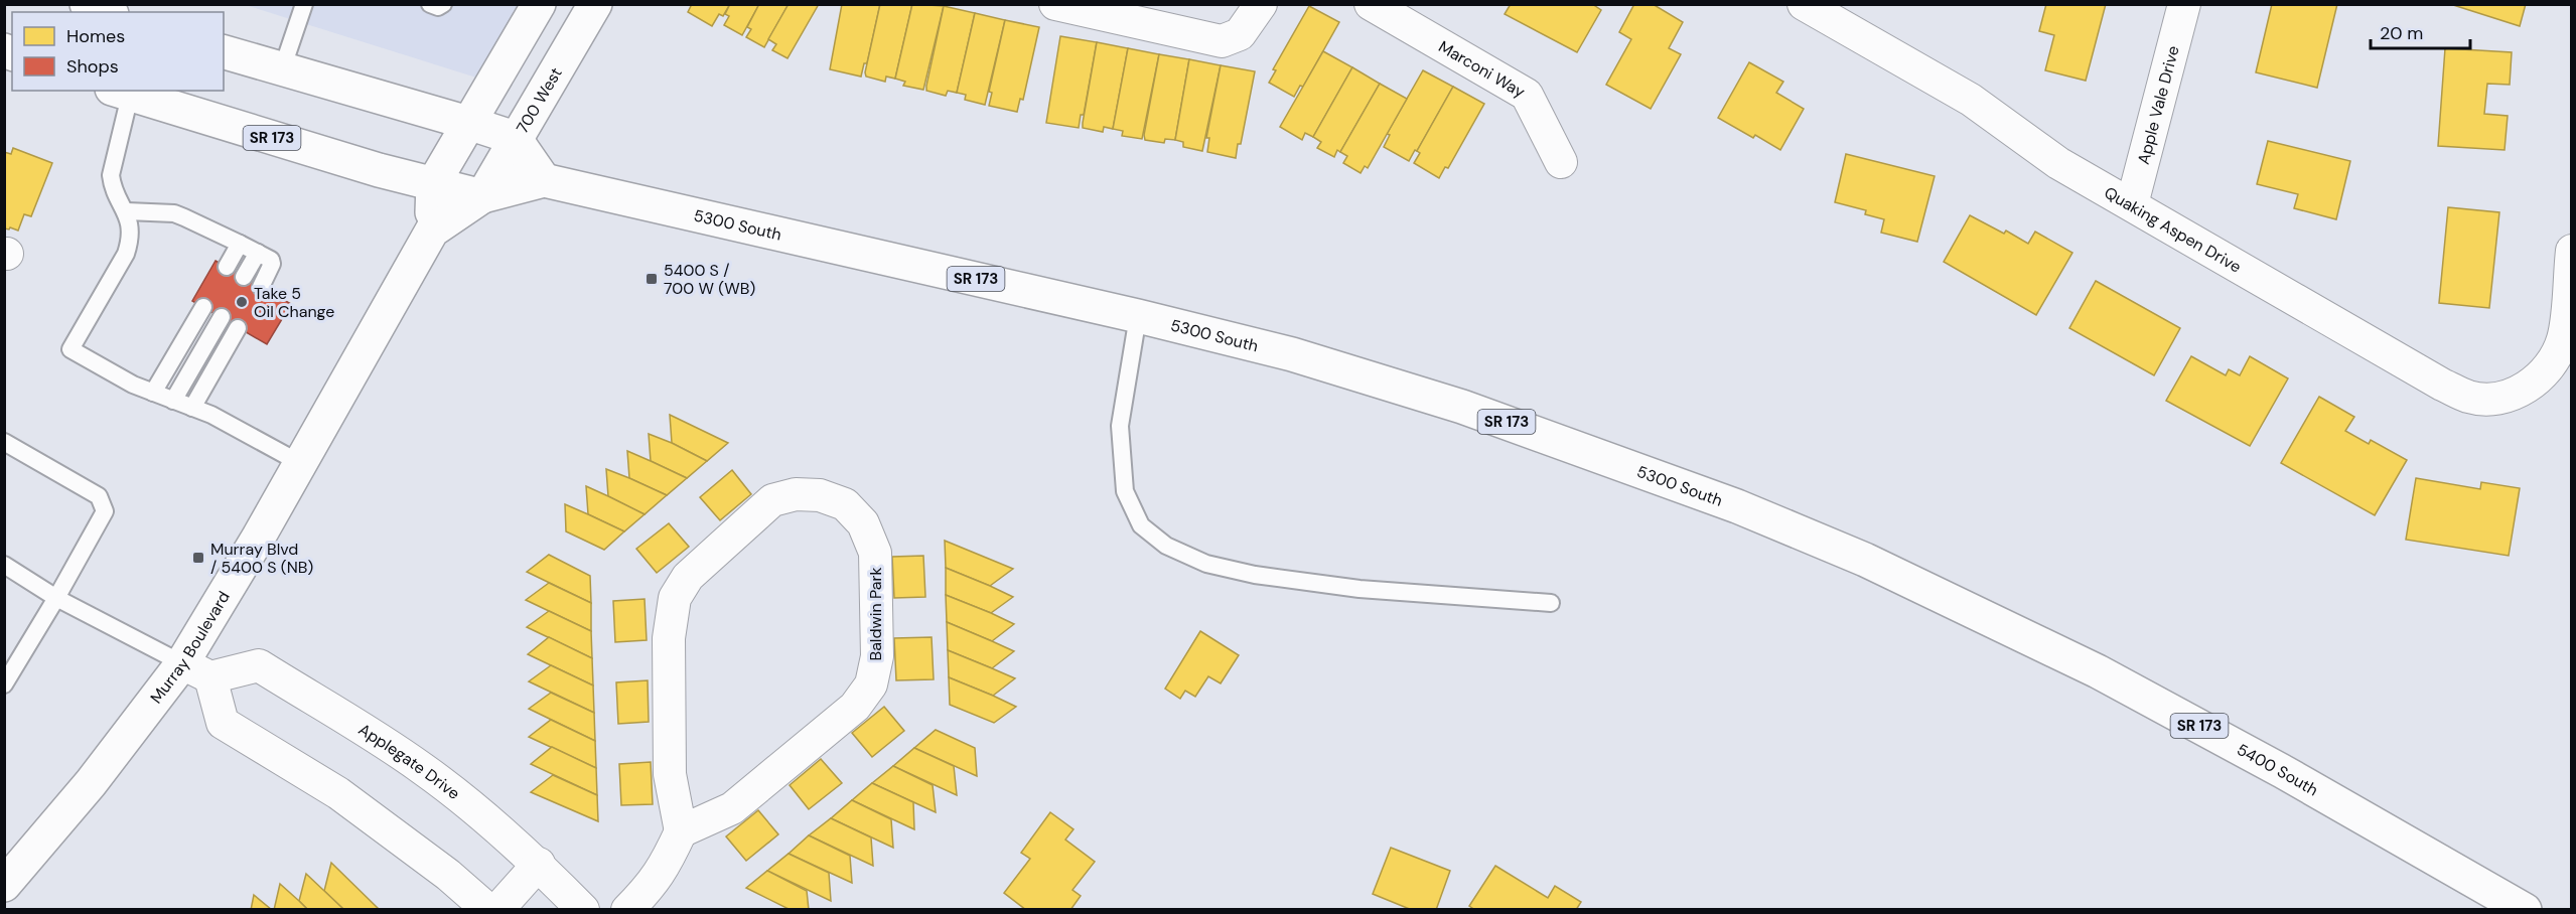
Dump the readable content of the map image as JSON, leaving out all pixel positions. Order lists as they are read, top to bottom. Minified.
{"streets":{"main road":["700 West","SR 173","5300 South","Murray Boulevard","5400 South"],"street":["Marconi Way","Apple Vale Drive","Quaking Aspen Drive","Baldwin Park","Applegate Drive"]},"crossings":[["700 West","5300 South"],["700 West","Murray Boulevard"],["Apple Vale Drive","Quaking Aspen Drive"],["5300 South","Murray Boulevard"],["5300 South","5400 South"],["Murray Boulevard","Applegate Drive"]],"places":{"transit":["5400 S / 700 W (WB)","Murray Blvd / 5400 S (NB)"],"other":["Take 5 Oil Change"]},"legend":["Homes","Shops"],"scale_bar":"20 m"}
